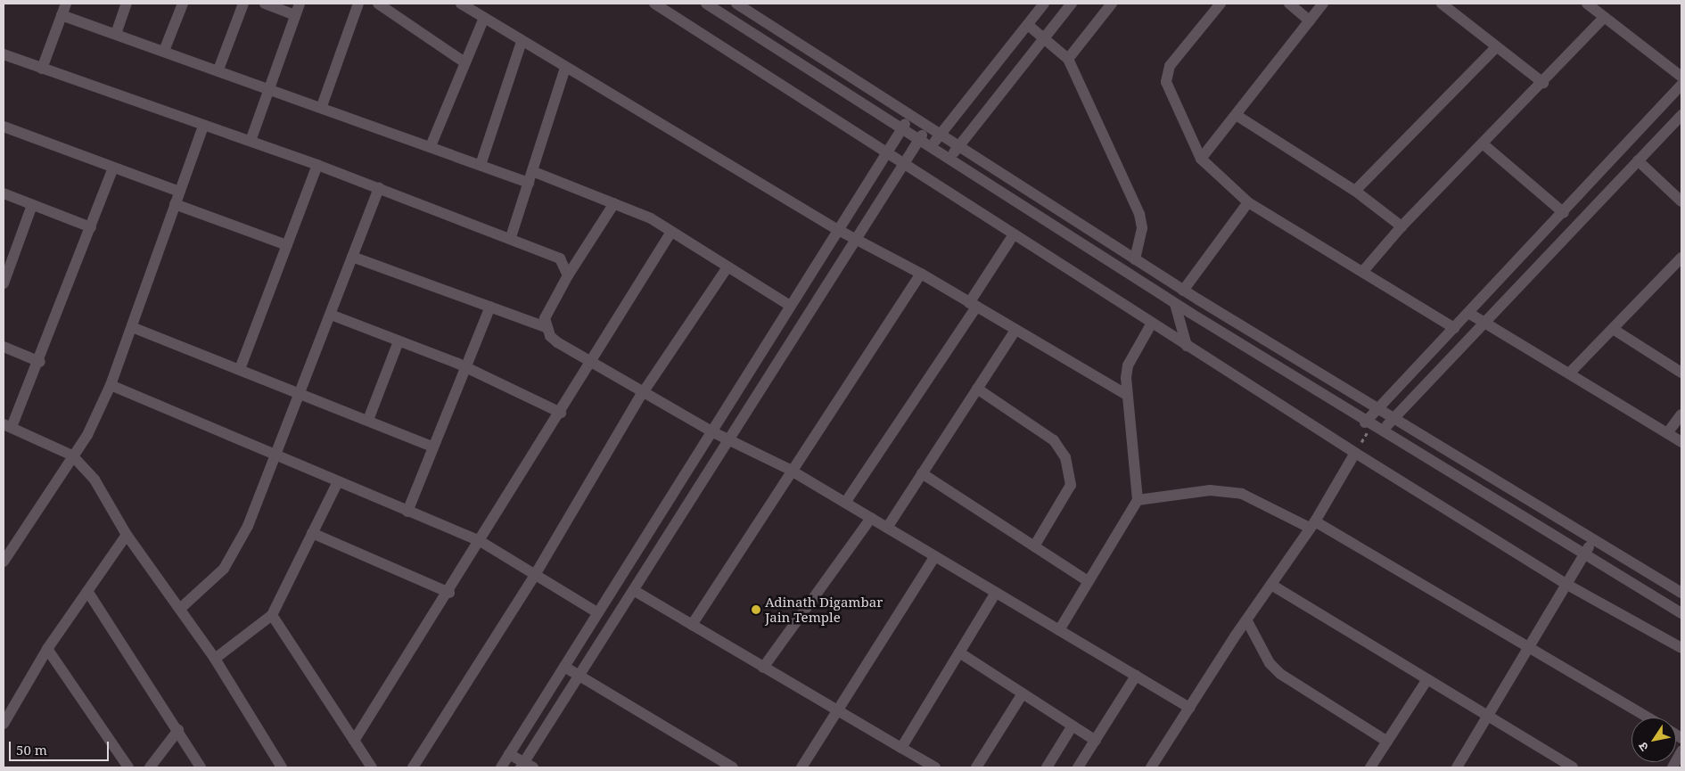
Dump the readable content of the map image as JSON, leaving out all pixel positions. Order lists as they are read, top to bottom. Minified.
{"places":["Adinath Digambar Jain Temple"],"scale_bar":"50 m","north":"bottom left"}
